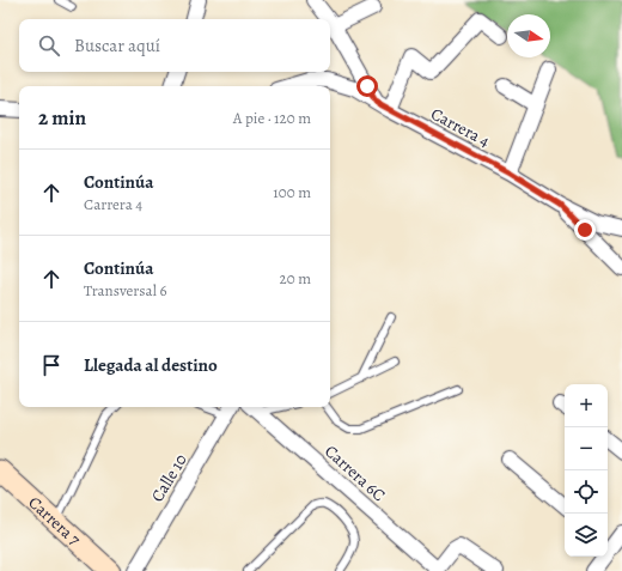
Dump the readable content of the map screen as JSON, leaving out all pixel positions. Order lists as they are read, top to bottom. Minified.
{"streets":{"street":["Carrera 4","Carrera 6C","Calle 10","Carrera 7"]},"north":"right","page":{"search":"Buscar aquí","heading":["2 min","A pie · 120 m"],"list":[["Continúa","Carrera 4","100 m"],["Continúa","Transversal 6","20 m"],"Llegada al destino"],"map_buttons":["+","−"]}}
